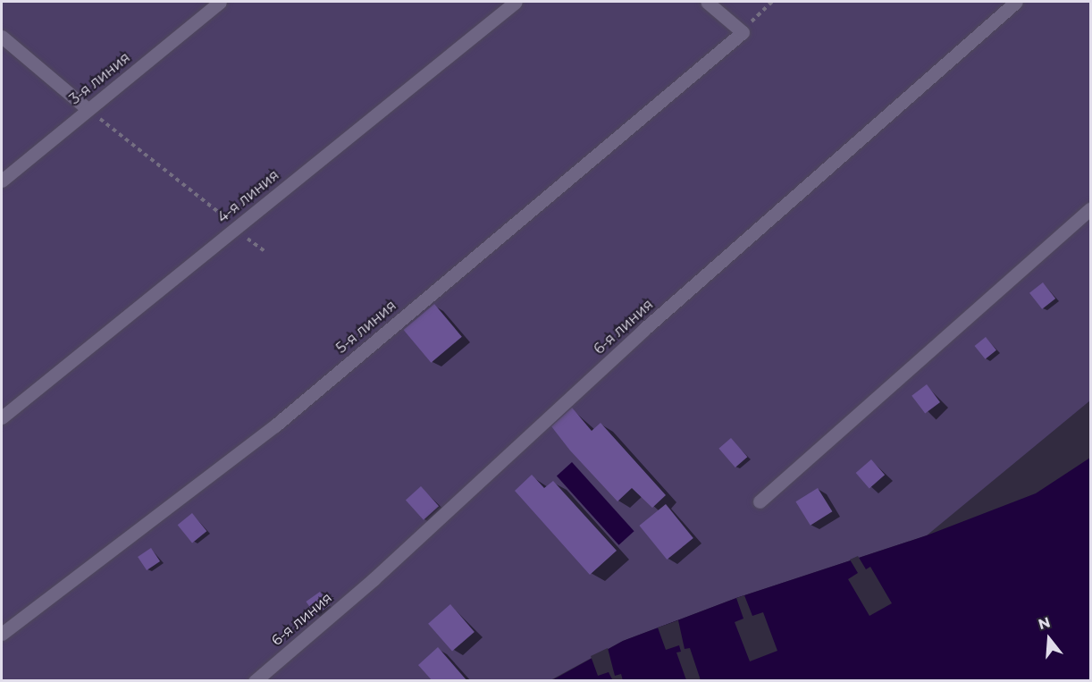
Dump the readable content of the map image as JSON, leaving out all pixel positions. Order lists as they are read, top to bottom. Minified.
{"streets":{"lane":["3-я линия","4-я линия","5-я линия","6-я линия"]},"north":"top"}
